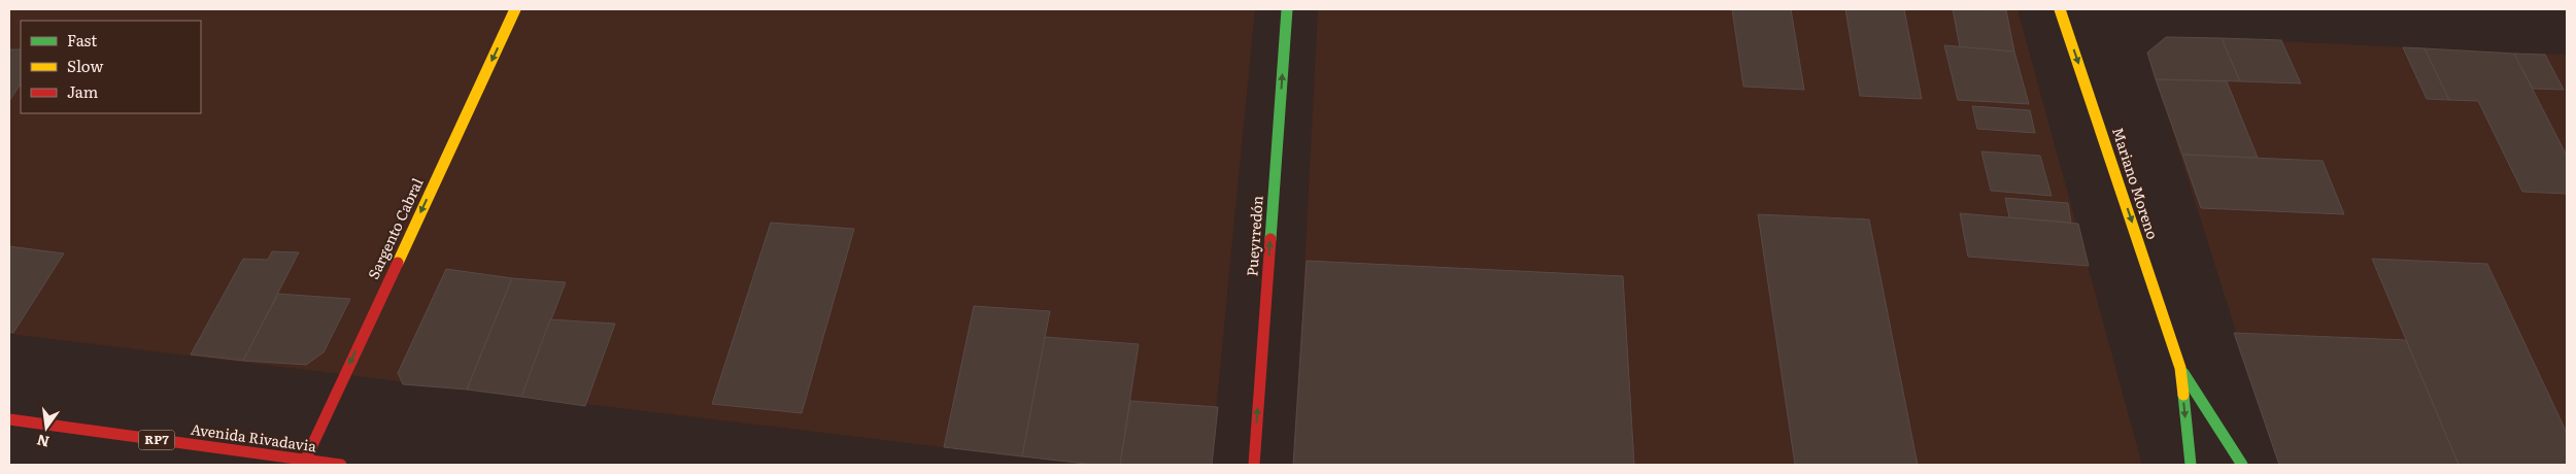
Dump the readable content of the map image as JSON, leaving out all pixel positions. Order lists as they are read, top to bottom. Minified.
{"streets":{"street":["Mariano Moreno","Sargento Cabral","Pueyrredón","Avenida Rivadavia","RP7"]},"crossings":[["Sargento Cabral","Avenida Rivadavia"]],"one_way":["Mariano Moreno","Sargento Cabral","Pueyrredón"],"legend":["Fast","Slow","Jam"],"north":"bottom"}
